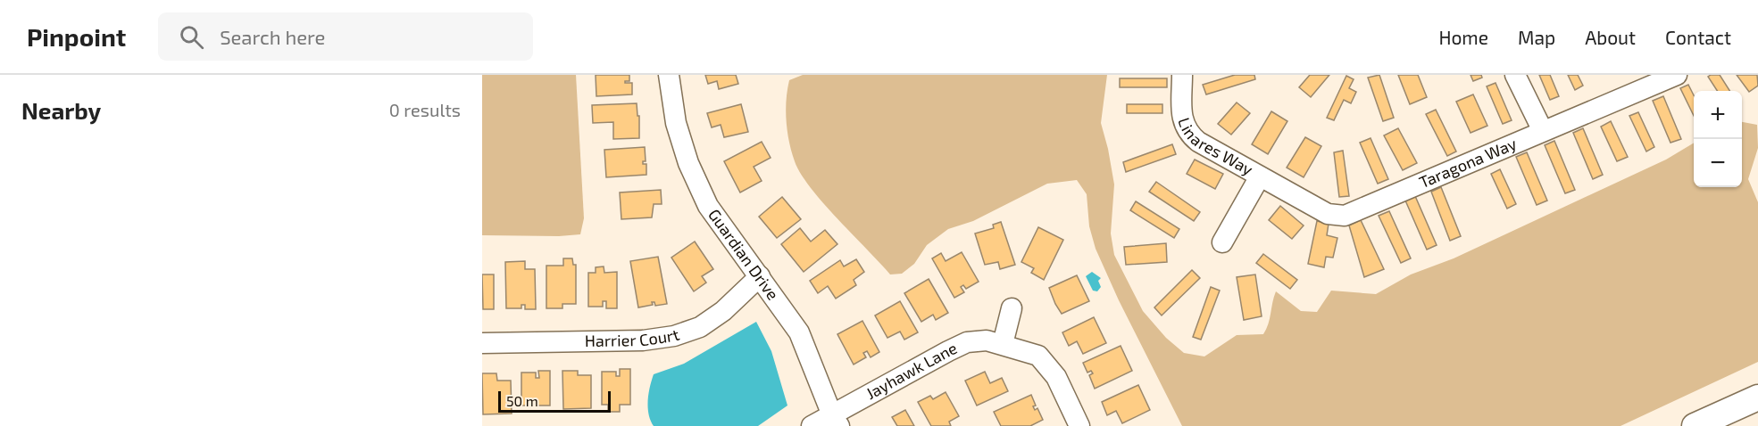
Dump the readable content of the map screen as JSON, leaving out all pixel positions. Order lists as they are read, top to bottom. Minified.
{"streets":{"street":["Linares Way","Taragona Way","Guardian Drive","Harrier Court","Jayhawk Lane"]},"crossings":[["Linares Way","Taragona Way"],["Guardian Drive","Harrier Court"],["Guardian Drive","Jayhawk Lane"]],"scale_bar":"50 m","page":{"header":"Pinpoint","search":"Search here","nav":["Home","Map","About","Contact"],"heading":["Nearby","0 results"],"map_buttons":["+","−"],"scale":"50 m"}}
